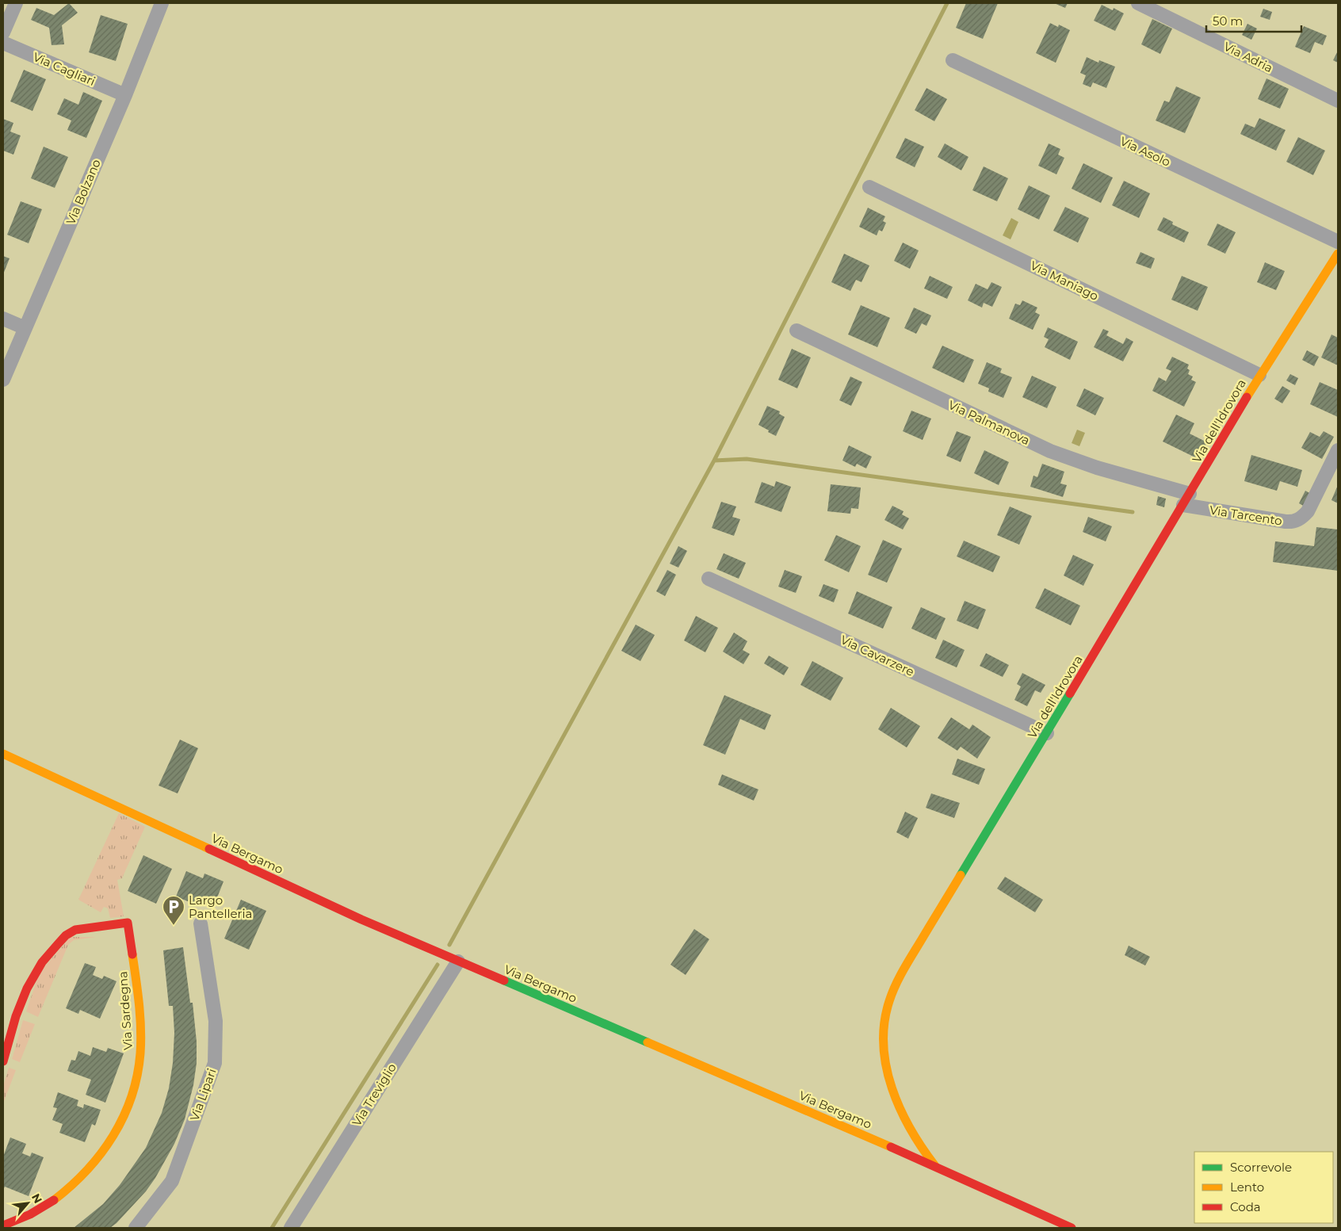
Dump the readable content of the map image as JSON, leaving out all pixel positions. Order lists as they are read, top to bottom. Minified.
{"streets":{"street":["Via Adria","Via Cagliari","Via Asolo","Via Bolzano","Via Maniago","Via dell'Idrovora","Via Palmanova","Via Tarcento","Via Cavarzere","Via Bergamo","Via Sardegna","Via Lipari","Via Treviglio"]},"crossings":[["Via Cagliari","Via Bolzano"],["Via Maniago","Via dell'Idrovora"],["Via dell'Idrovora","Via Palmanova"],["Via dell'Idrovora","Via Tarcento"],["Via dell'Idrovora","Via Cavarzere"],["Via dell'Idrovora","Via Bergamo"],["Via Palmanova","Via Tarcento"],["Via Bergamo","Via Treviglio"]],"places":{"parking":["Largo Pantelleria"]},"legend":["Scorrevole","Lento","Coda"],"scale_bar":"50 m","north":"top right"}
